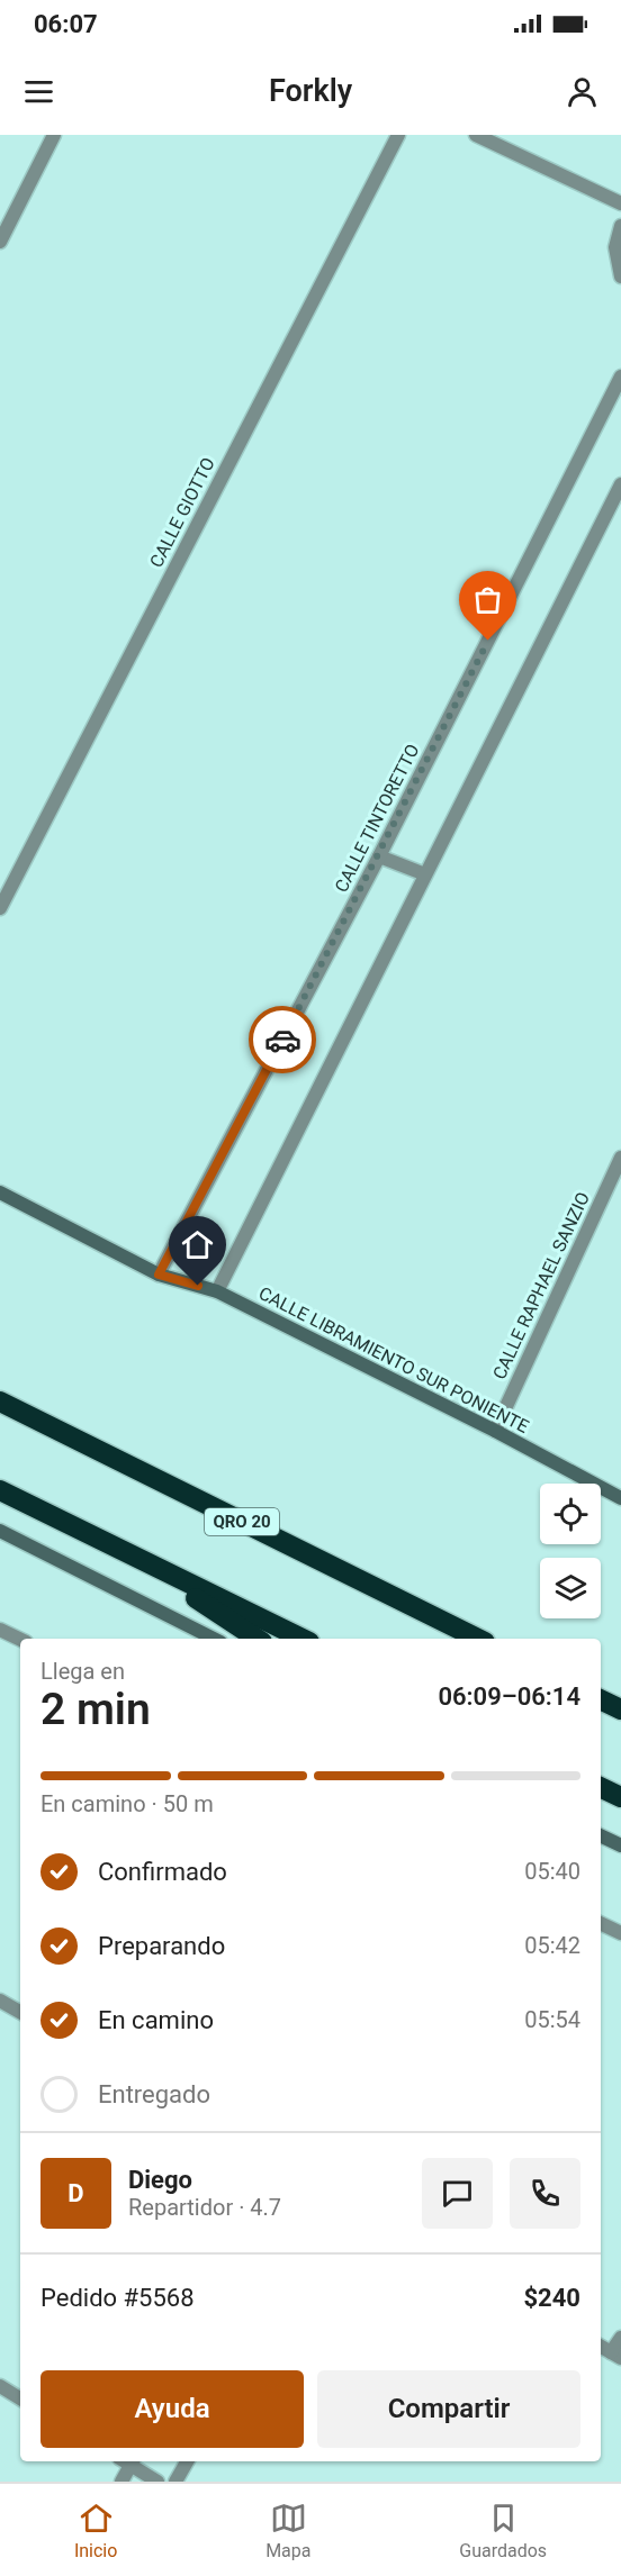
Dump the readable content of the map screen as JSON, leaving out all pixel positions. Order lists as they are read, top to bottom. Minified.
{"streets":{"highway":["QRO 20"],"street":["CALLE GIOTTO","CALLE TINTORETTO","CALLE RAPHAEL SANZIO","CALLE LIBRAMIENTO SUR PONIENTE"]},"crossings":[["CALLE TINTORETTO","CALLE LIBRAMIENTO SUR PONIENTE"],["CALLE RAPHAEL SANZIO","CALLE LIBRAMIENTO SUR PONIENTE"]],"page":{"status":"06:07","header":"Forkly","heading":["2 min","Llega en","06:09–06:14"],"panel":["Diego","Repartidor · 4.7","Pedido #5568","$240"],"bar":"En camino · 50 m","list":[["Confirmado","05:40"],["Preparando","05:42"],["En camino","05:54"],"Entregado"],"round":"D","buttons":["Ayuda","Compartir"],"tabs":["Inicio","Mapa","Guardados"]}}
